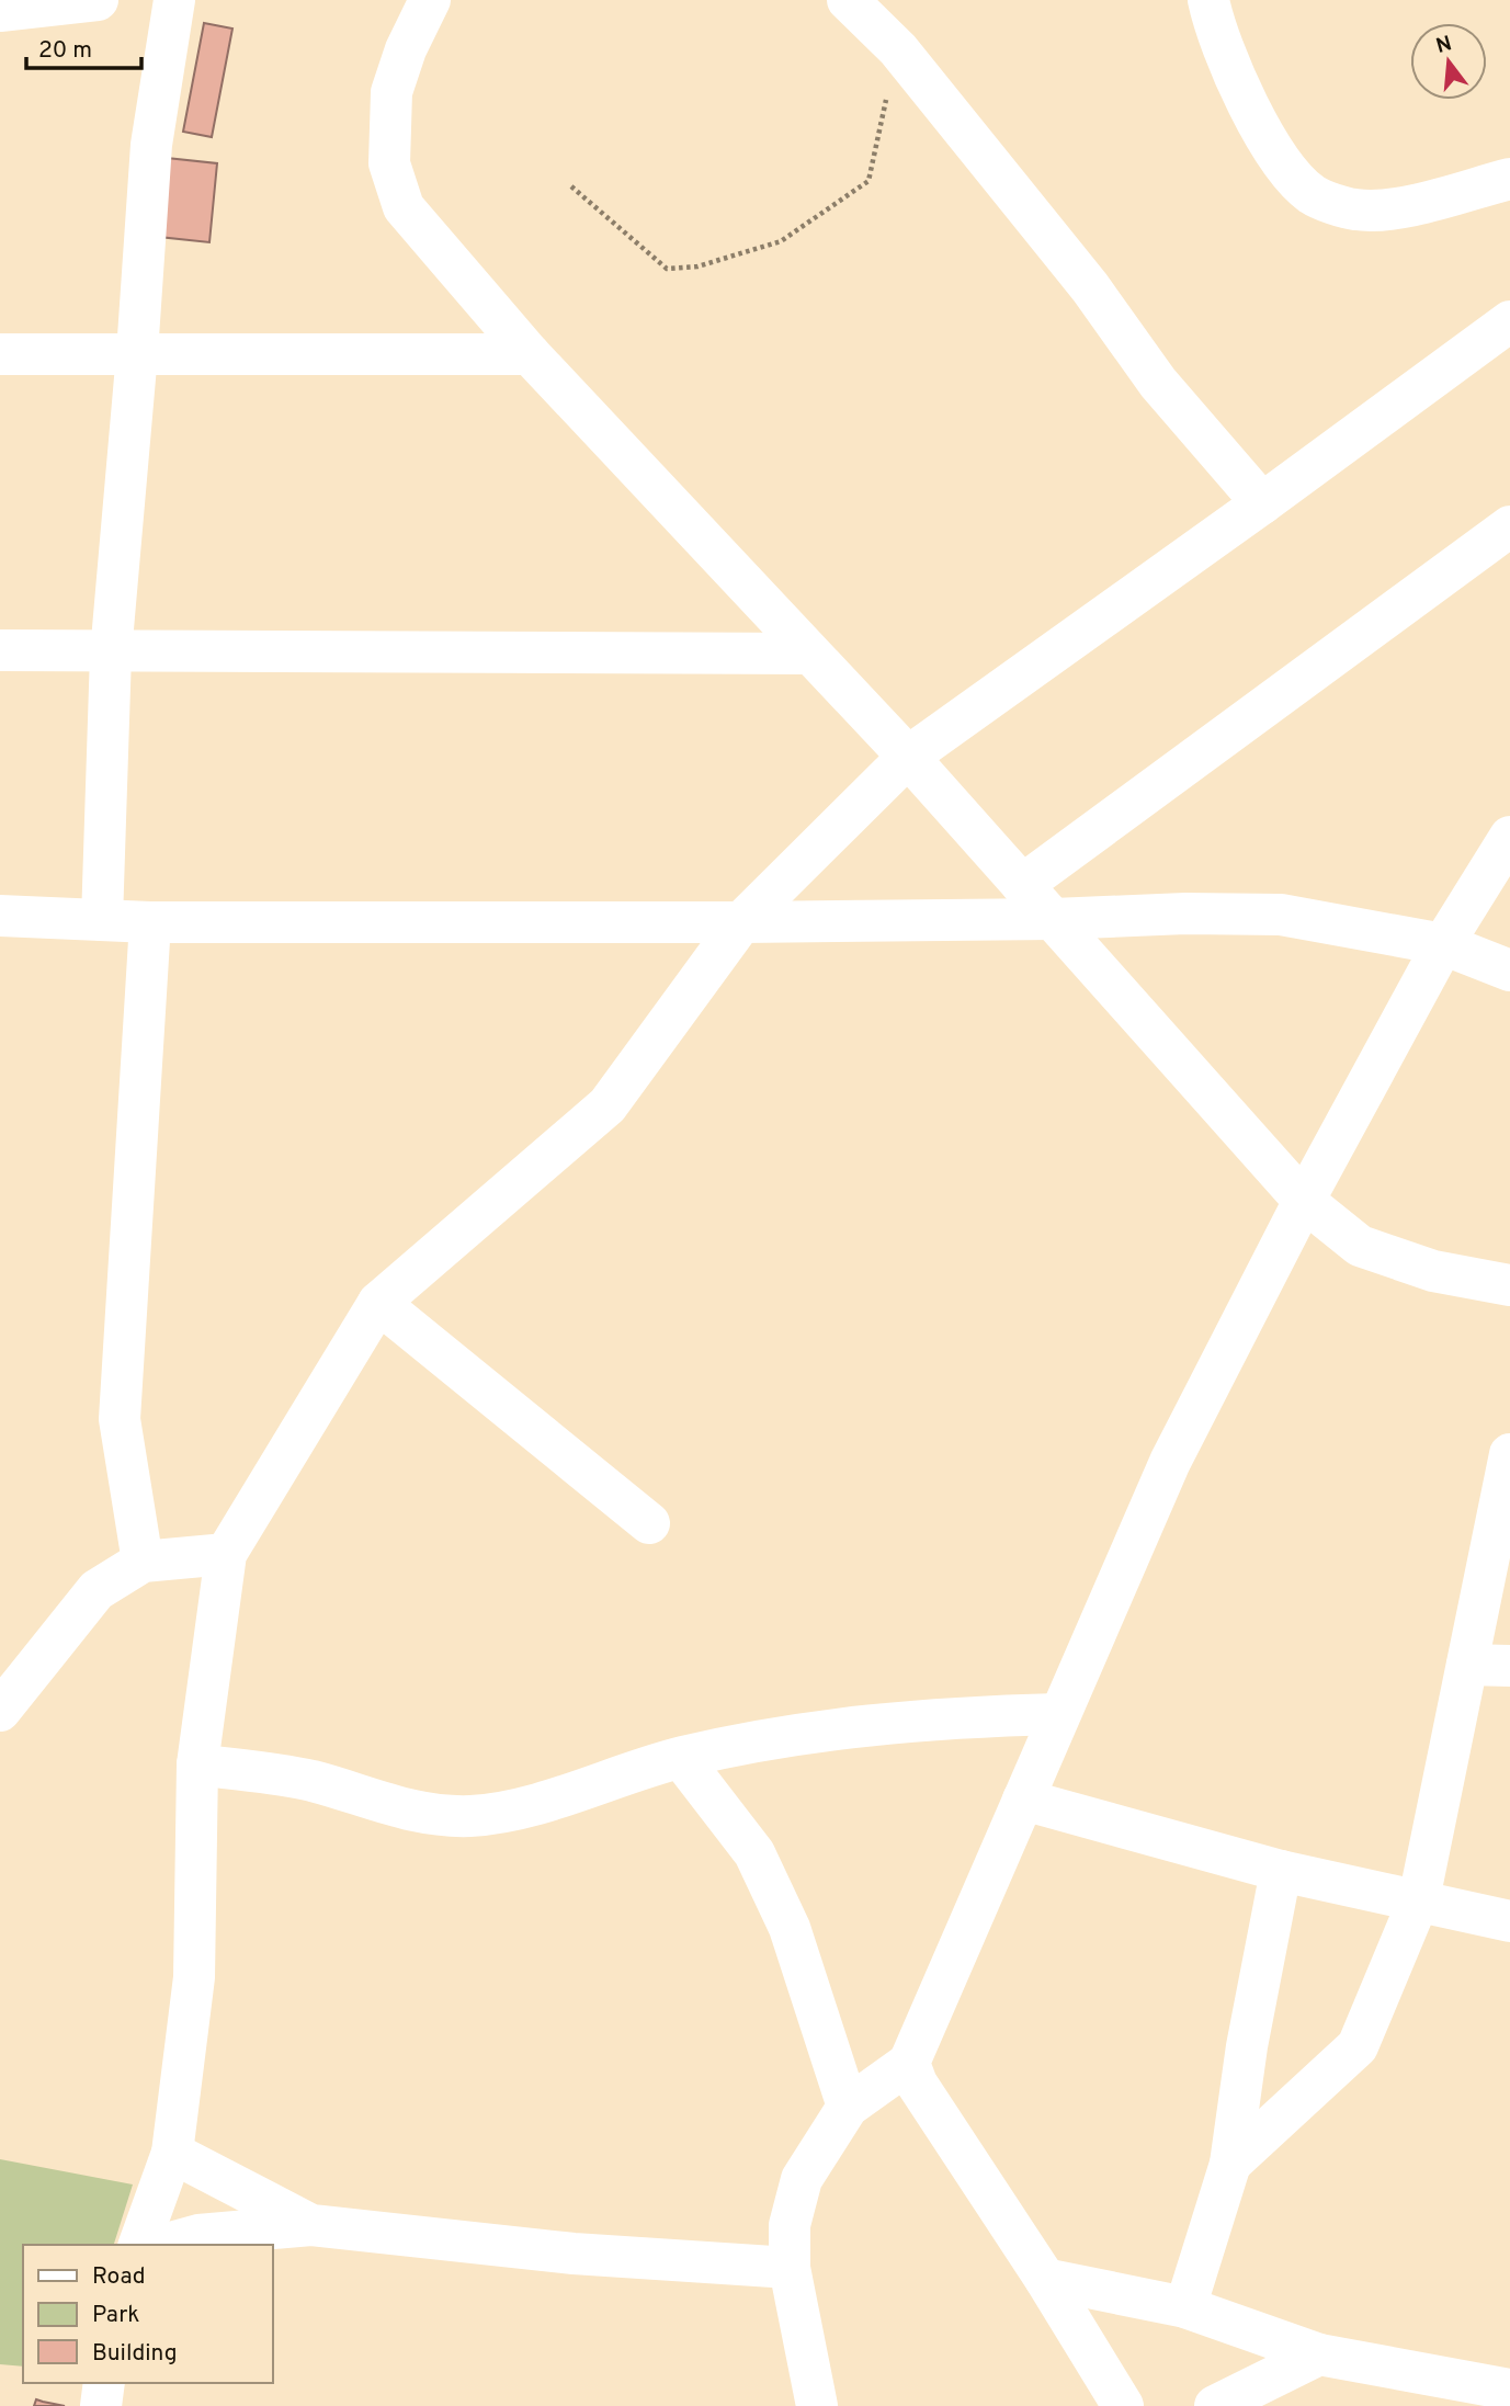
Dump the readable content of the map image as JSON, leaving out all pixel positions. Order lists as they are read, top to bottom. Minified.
{"legend":["Road","Park","Building"],"scale_bar":"20 m","north":"top"}
